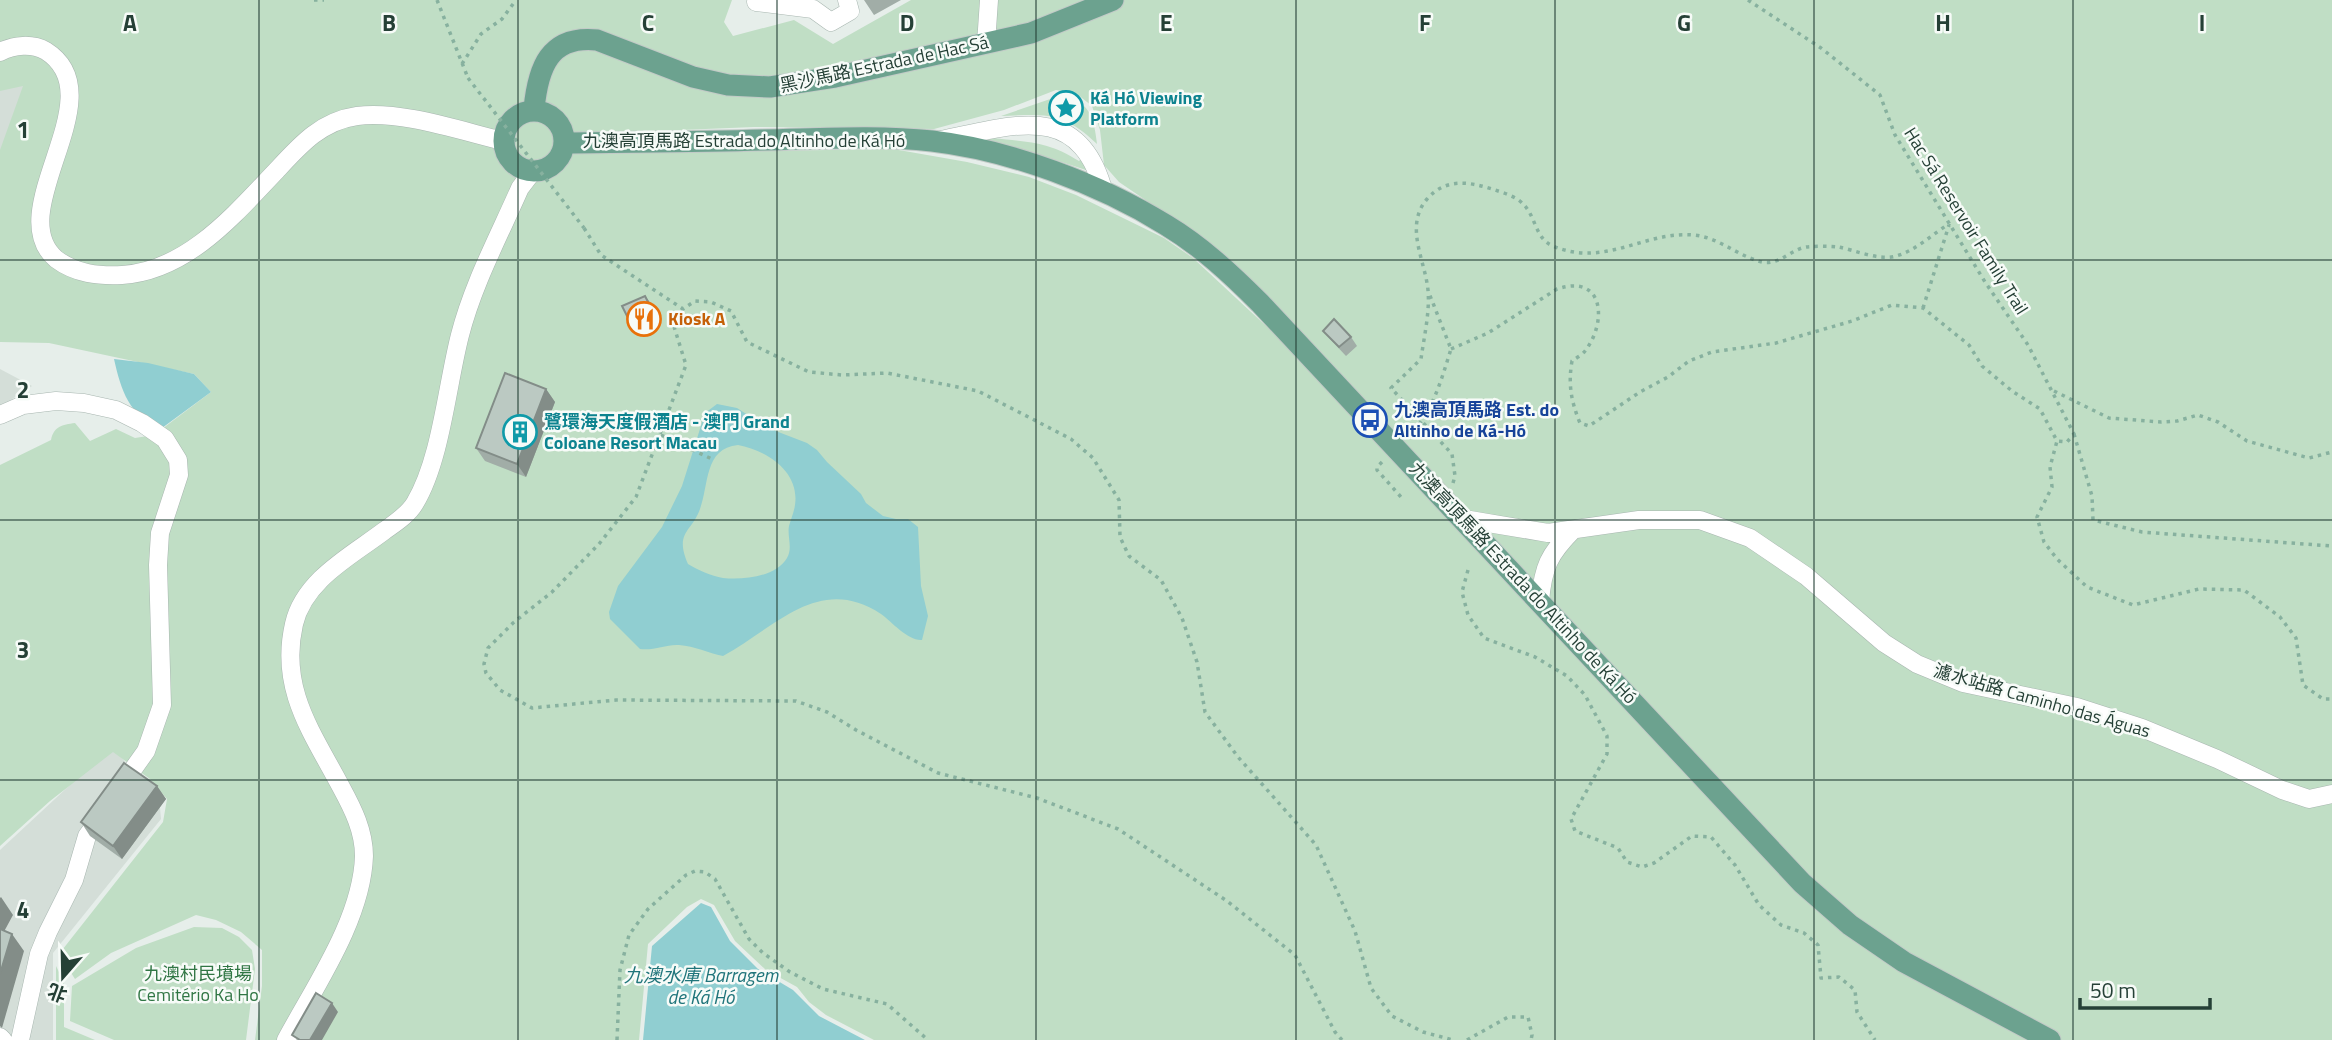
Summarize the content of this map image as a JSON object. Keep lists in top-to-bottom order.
{
  "streets": {
    "main road": ["黑沙馬路 Estrada de Hac Sá", "九澳高頂馬路 Estrada do Altinho de Ká Hó"],
    "street": ["濾水站路 Caminho das Águas"],
    "path": ["Hac Sá Reservoir Family Trail"]
  },
  "crossings": [
    ["黑沙馬路 Estrada de Hac Sá", "九澳高頂馬路 Estrada do Altinho de Ká Hó"],
    ["九澳高頂馬路 Estrada do Altinho de Ká Hó", "濾水站路 Caminho das Águas"]
  ],
  "water": ["九澳水庫 Barragem de Ká Hó"],
  "parks": ["九澳村民墳場 Cemitério Ka Ho"],
  "places": {
    "place": ["Ká Hó Viewing Platform"],
    "restaurant": ["Kiosk A"],
    "bus stop": ["九澳高頂馬路 Est. do Altinho de Ká-Hó"],
    "building": ["鷺環海天度假酒店 - 澳門 Grand Coloane Resort Macau"]
  },
  "scale_bar": "50 m",
  "north": "bottom",
  "grid": {
    "columns": [
      "A",
      "B",
      "C",
      "D",
      "E",
      "F",
      "G",
      "H",
      "I"
    ],
    "rows": [
      "1",
      "2",
      "3",
      "4"
    ]
  }
}
